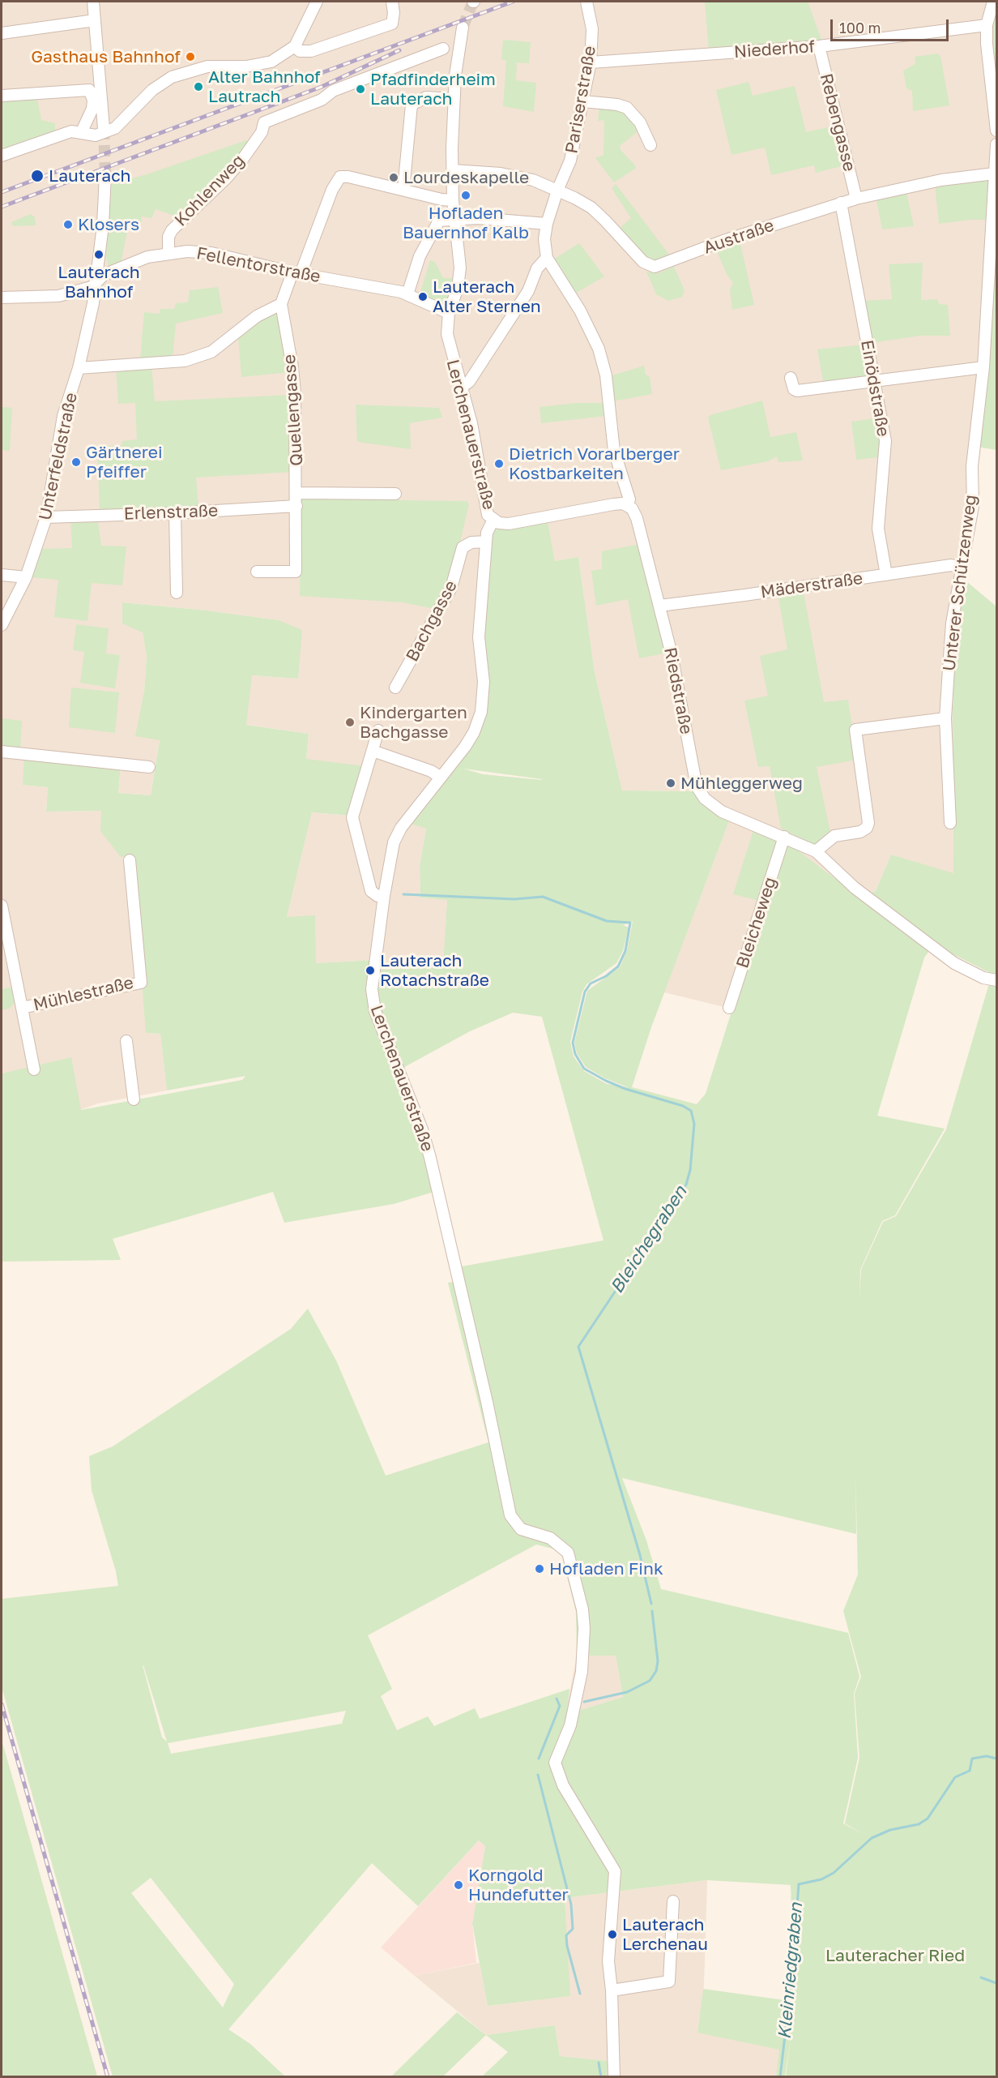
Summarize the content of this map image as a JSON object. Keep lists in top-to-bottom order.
{
  "streets": {
    "street": [
      "Niederhof",
      "Pariserstraße",
      "Rebengasse",
      "Kohlenweg",
      "Austraße",
      "Fellentorstraße",
      "Einödstraße",
      "Quellengasse",
      "Lerchenauerstraße",
      "Unterfeldstraße",
      "Erlenstraße",
      "Unterer Schützenweg",
      "Mäderstraße",
      "Bachgasse",
      "Riedstraße",
      "Bleicheweg",
      "Mühlestraße"
    ]
  },
  "crossings": [
    ["Niederhof", "Pariserstraße"],
    ["Niederhof", "Rebengasse"],
    ["Pariserstraße", "Austraße"],
    ["Pariserstraße", "Riedstraße"],
    ["Rebengasse", "Austraße"],
    ["Kohlenweg", "Fellentorstraße"],
    ["Austraße", "Einödstraße"],
    ["Austraße", "Lerchenauerstraße"],
    ["Fellentorstraße", "Lerchenauerstraße"],
    ["Fellentorstraße", "Unterfeldstraße"],
    ["Einödstraße", "Mäderstraße"],
    ["Quellengasse", "Erlenstraße"],
    ["Lerchenauerstraße", "Bachgasse"],
    ["Unterfeldstraße", "Erlenstraße"],
    ["Unterer Schützenweg", "Mäderstraße"],
    ["Mäderstraße", "Riedstraße"],
    ["Riedstraße", "Bleicheweg"]
  ],
  "water": ["Bleichegraben", "Kleinriedgraben"],
  "parks": ["Lauteracher Ried"],
  "places": [
    "Gasthaus Bahnhof",
    "Alter Bahnhof Lautrach",
    "Pfadfinderheim Lauterach",
    "Lauterach",
    "Lourdeskapelle",
    "Hofladen Bauernhof Kalb",
    "Klosers",
    "Lauterach Bahnhof",
    "Lauterach Alter Sternen",
    "Gärtnerei Pfeiffer",
    "Dietrich Vorarlberger Kostbarkeiten",
    "Kindergarten Bachgasse",
    "Mühleggerweg",
    "Lauterach Rotachstraße",
    "Hofladen Fink",
    "Korngold Hundefutter",
    "Lauterach Lerchenau"
  ],
  "scale_bar": "100 m"
}
